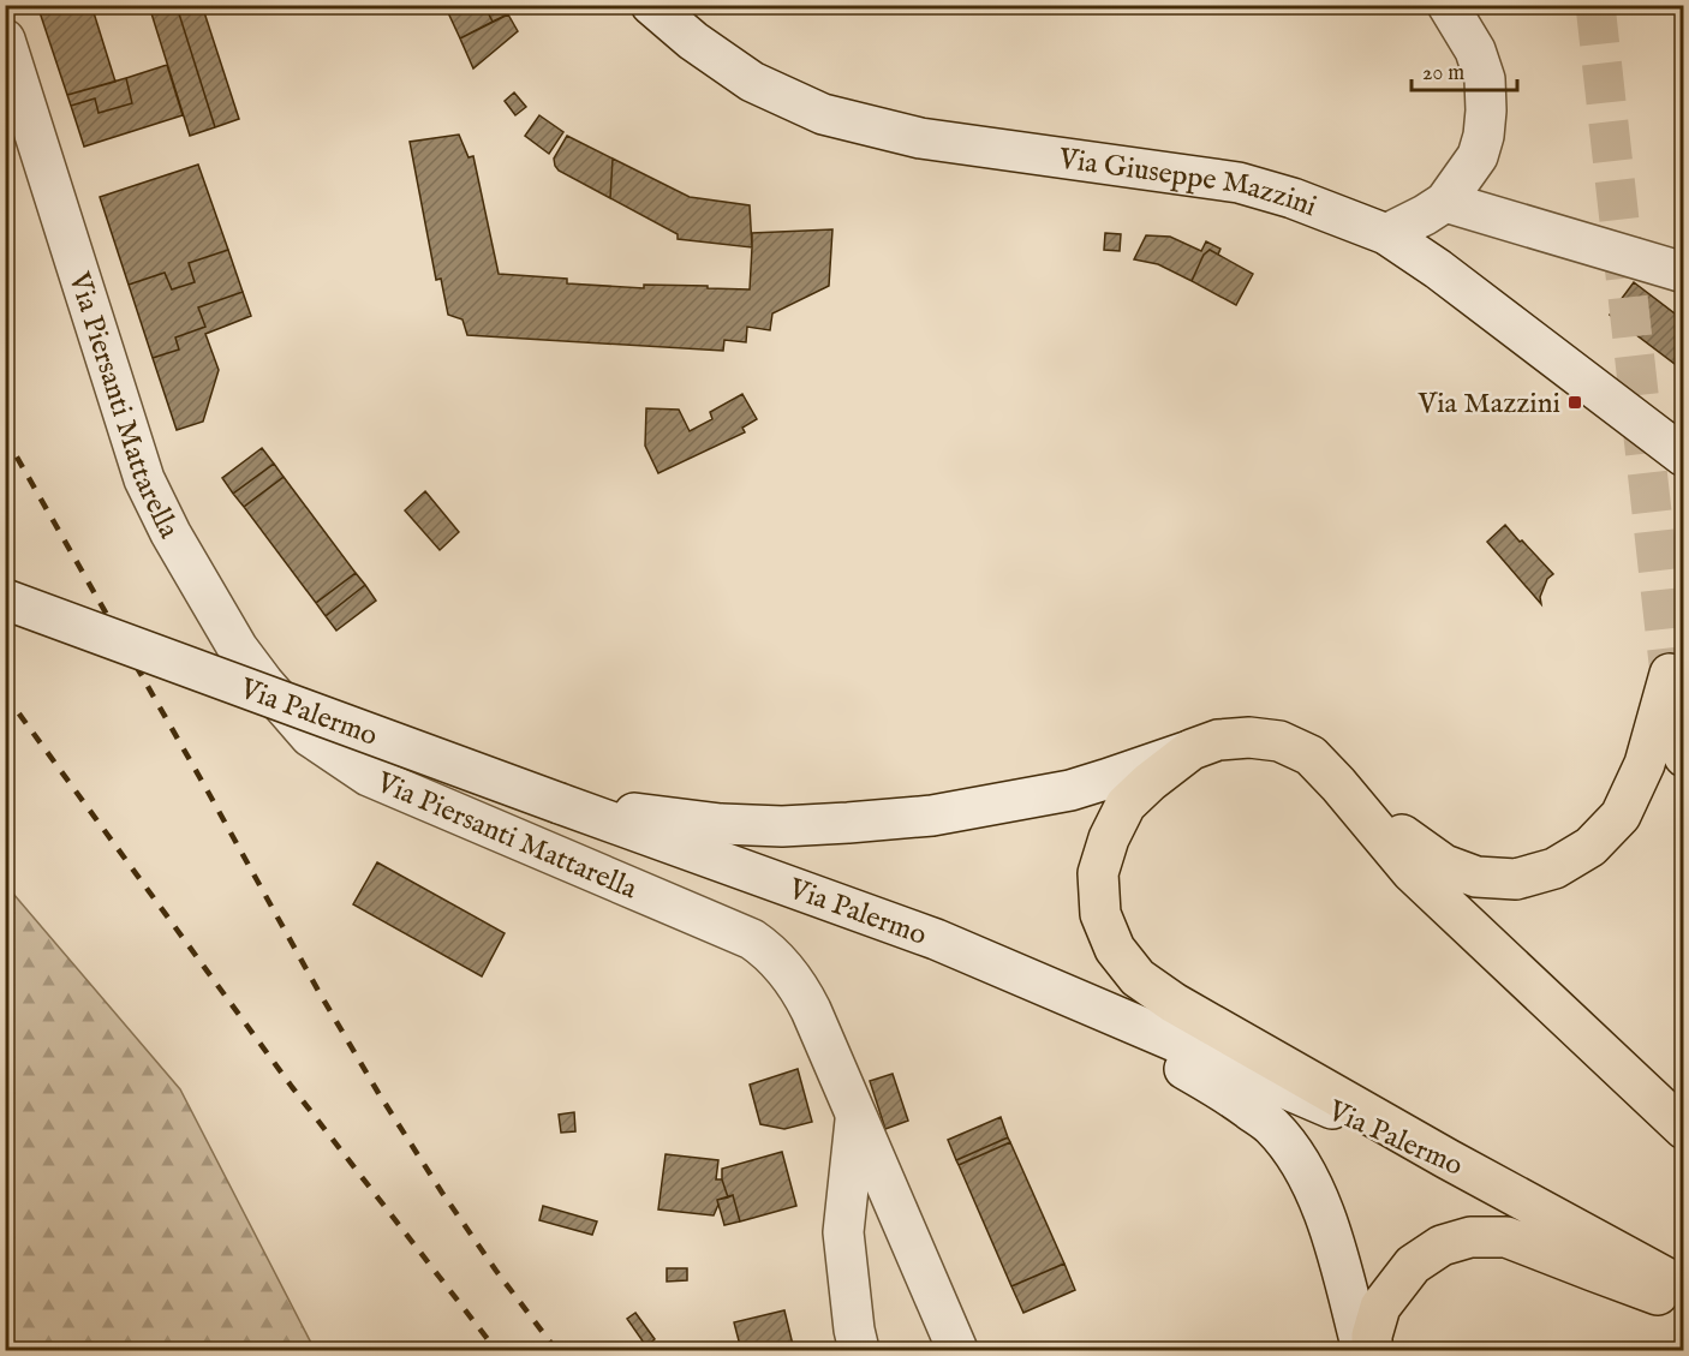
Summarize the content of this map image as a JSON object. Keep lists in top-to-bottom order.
{
  "streets": {
    "main road": ["Via Palermo"],
    "street": ["Via Giuseppe Mazzini", "Via Piersanti Mattarella"]
  },
  "places": {
    "transit": ["Via Mazzini"]
  },
  "scale_bar": "20 m"
}
